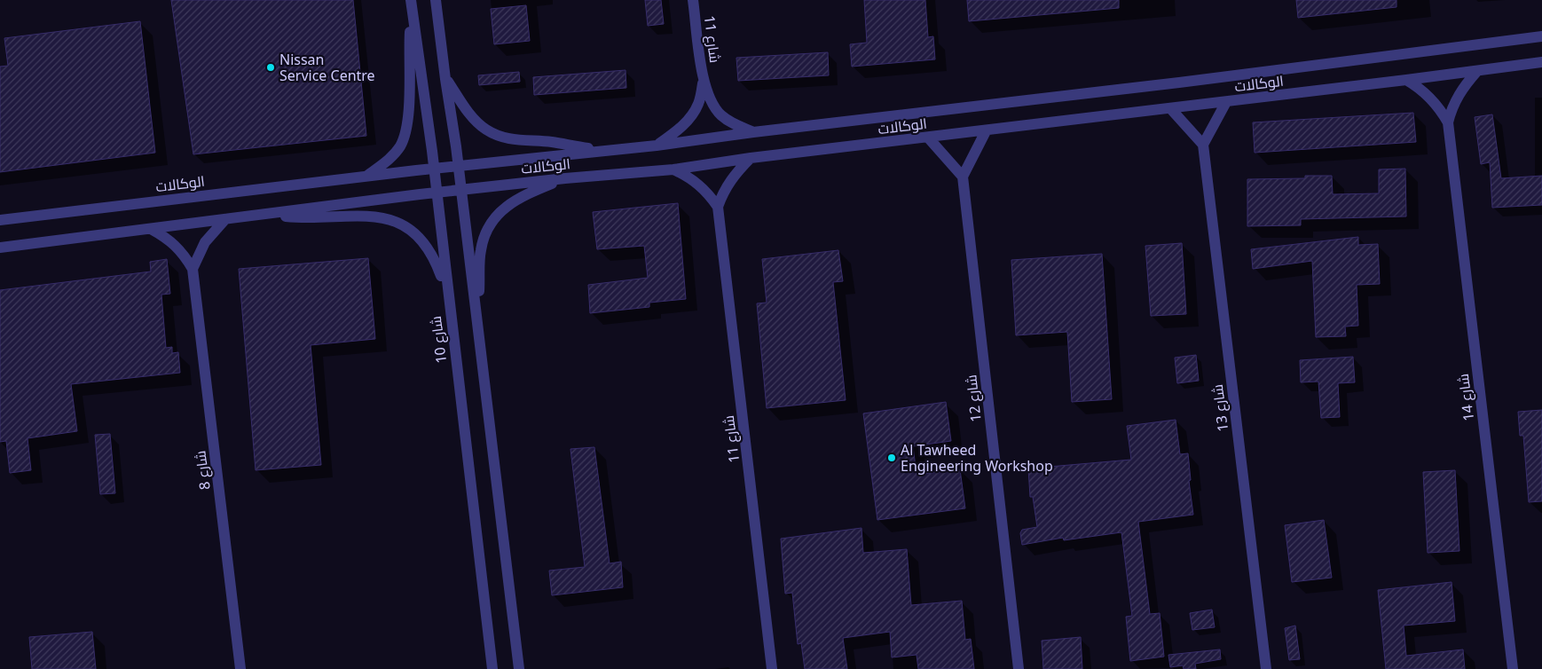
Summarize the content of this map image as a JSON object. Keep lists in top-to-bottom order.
{
  "streets": {
    "street": [
      "شارع 11",
      "الوكالات",
      "شارع 10",
      "شارع 14",
      "شارع 12",
      "شارع 13",
      "شارع 8"
    ]
  },
  "crossings": [
    ["شارع 11", "الوكالات"],
    ["الوكالات", "شارع 10"],
    ["الوكالات", "شارع 14"],
    ["الوكالات", "شارع 8"]
  ],
  "places": ["Nissan Service Centre", "Al Tawheed Engineering Workshop"]
}
